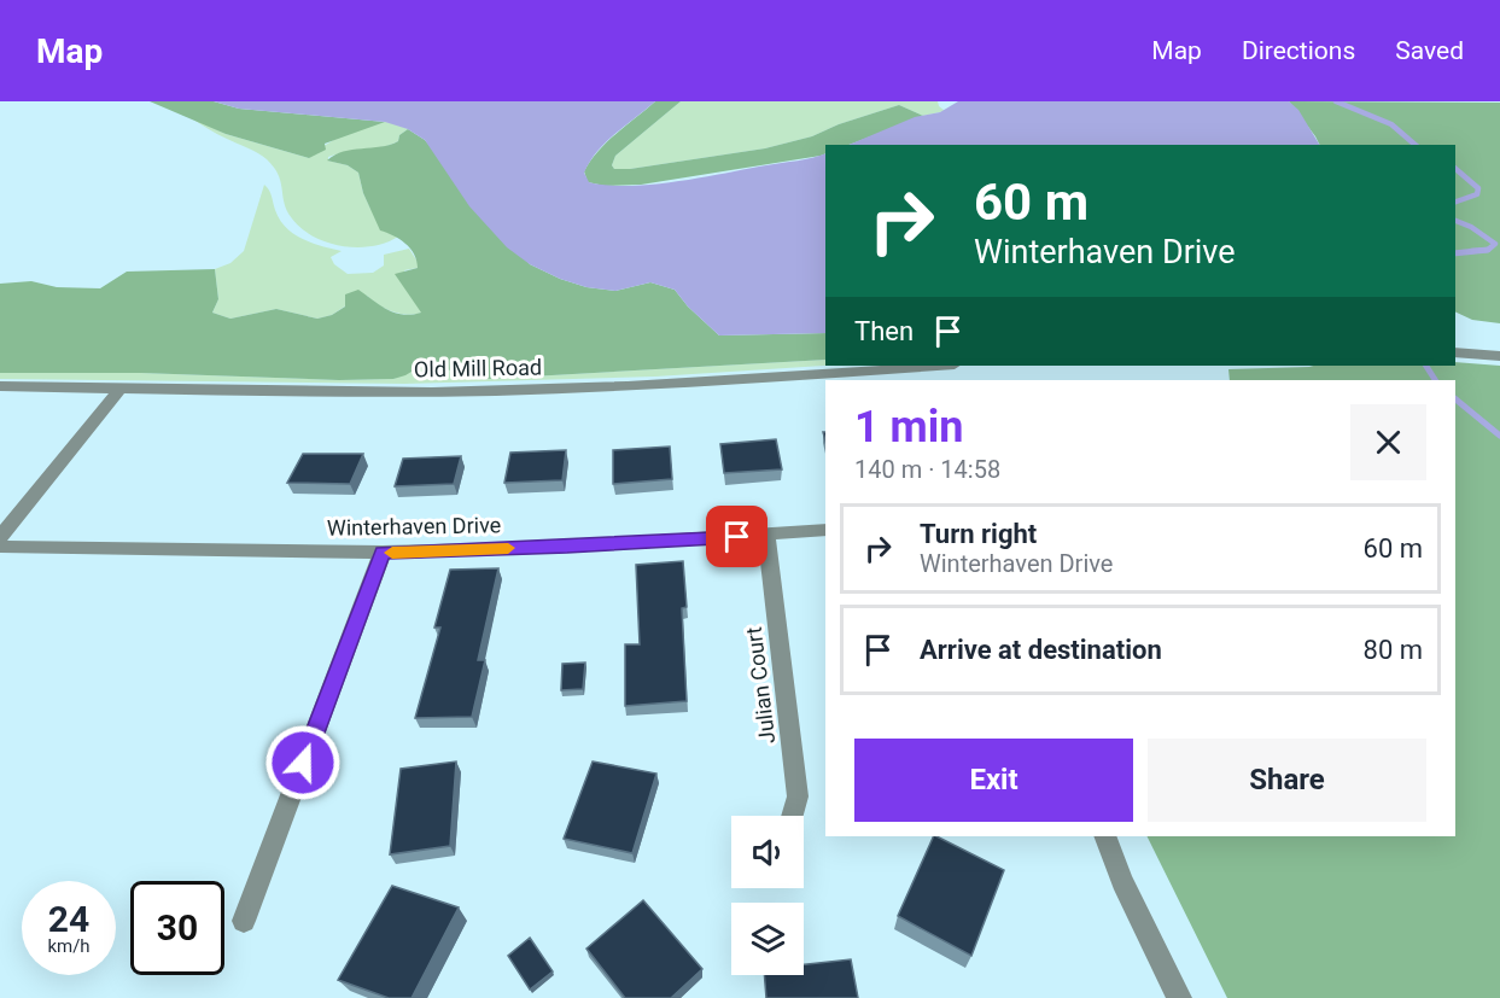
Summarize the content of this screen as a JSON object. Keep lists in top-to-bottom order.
{
  "streets": {
    "street": ["Old Mill Road", "Winterhaven Drive", "Julian Court"]
  },
  "crossings": [
    ["Winterhaven Drive", "Julian Court"]
  ],
  "page": {
    "header": "Map",
    "nav": ["Map", "Directions", "Saved"],
    "turn": ["60 m", "Winterhaven Drive"],
    "then": "Then",
    "heading": ["1 min", "140 m · 14:58"],
    "list": [
      {
        "name": "Turn right",
        "note": "Winterhaven Drive",
        "value": "60 m"
      },
      {
        "name": "Arrive at destination",
        "value": "80 m"
      }
    ],
    "buttons": ["Exit", "Share"],
    "speed": "24 km/h",
    "limit": "30"
  }
}
